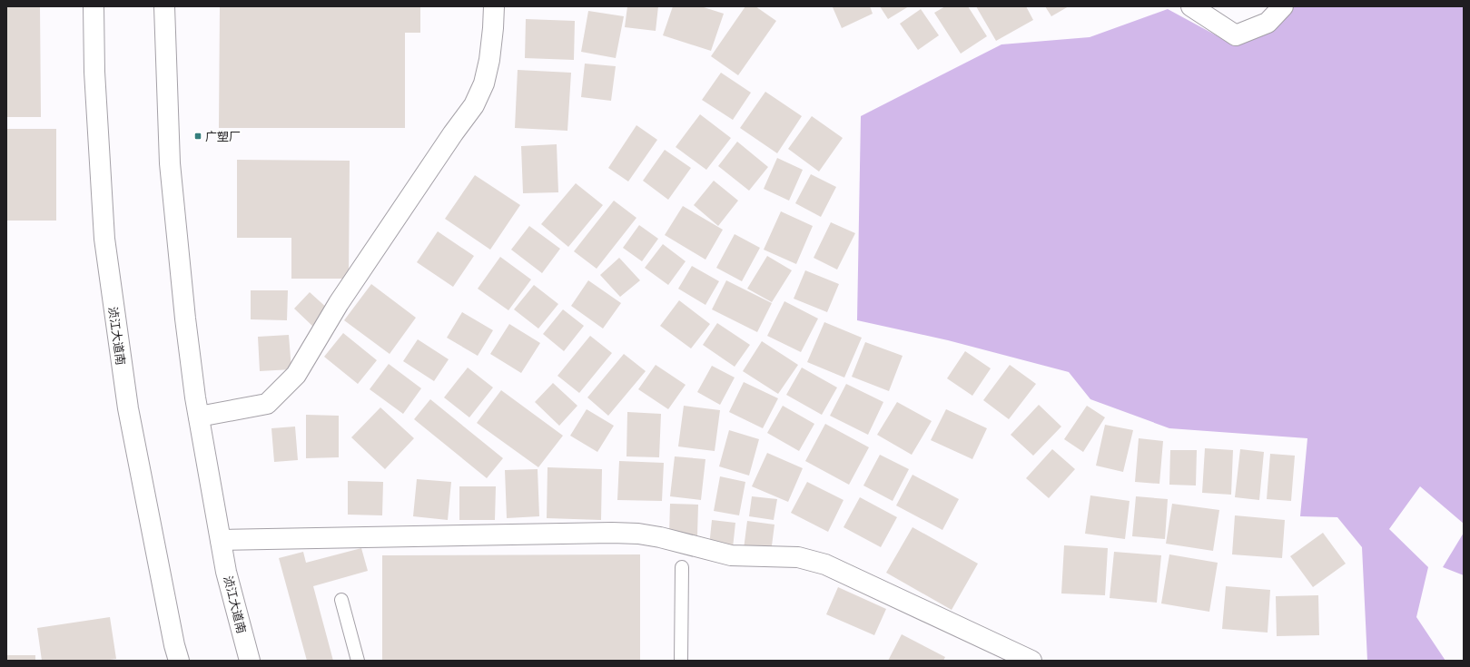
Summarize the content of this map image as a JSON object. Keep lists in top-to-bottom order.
{
  "streets": {
    "street": ["浈江大道南"]
  },
  "places": {
    "transit": ["广塑厂"]
  }
}
